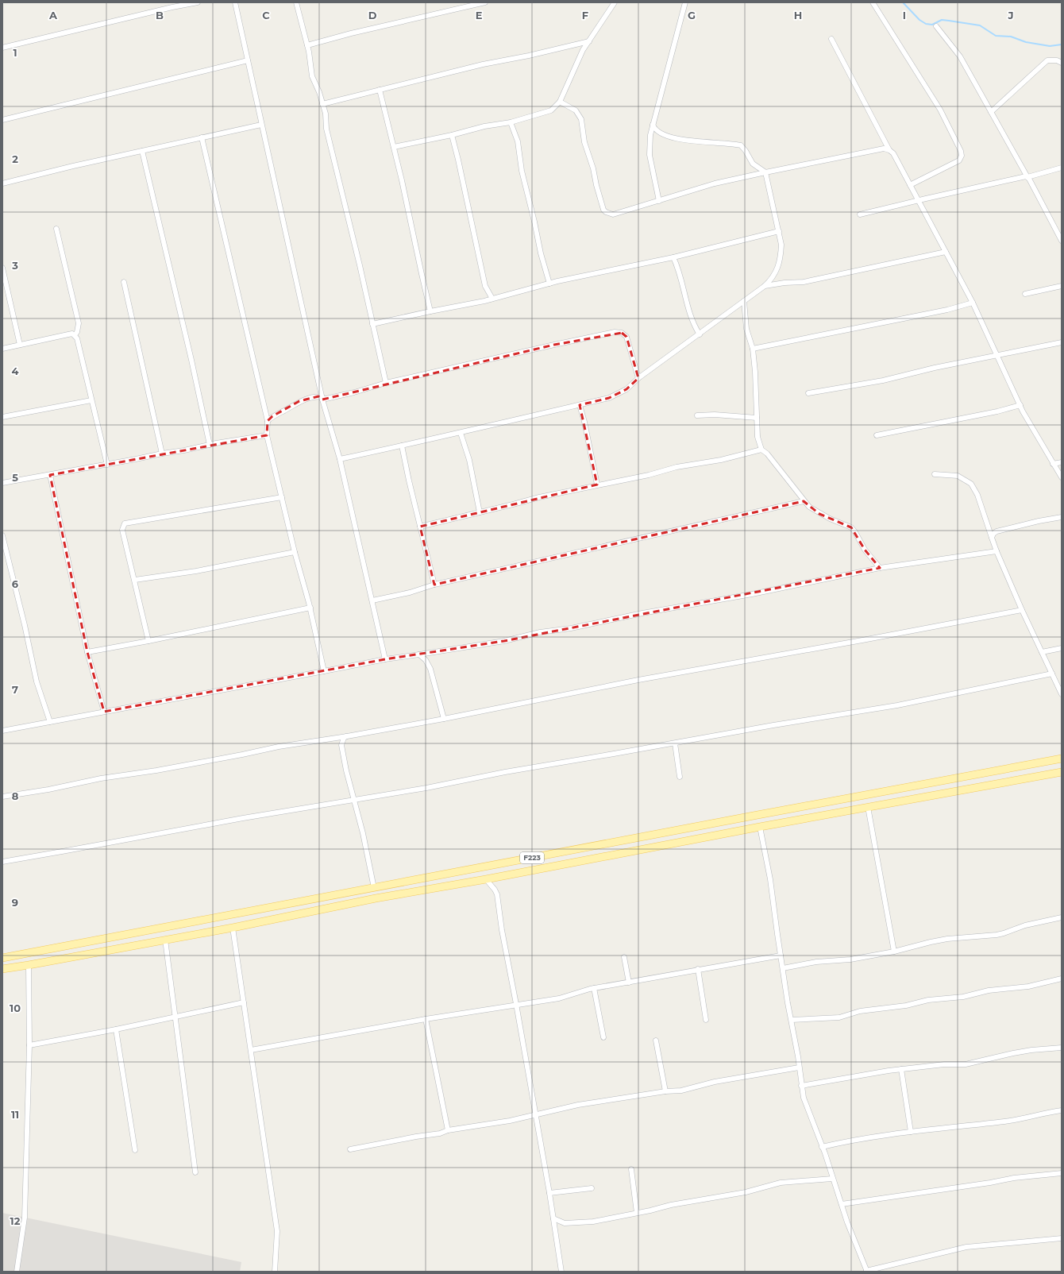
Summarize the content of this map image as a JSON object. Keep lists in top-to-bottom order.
{
  "streets": {
    "main road": ["F223"]
  },
  "grid": {
    "columns": [
      "A",
      "B",
      "C",
      "D",
      "E",
      "F",
      "G",
      "H",
      "I",
      "J"
    ],
    "rows": [
      "1",
      "2",
      "3",
      "4",
      "5",
      "6",
      "7",
      "8",
      "9",
      "10",
      "11",
      "12"
    ]
  }
}
